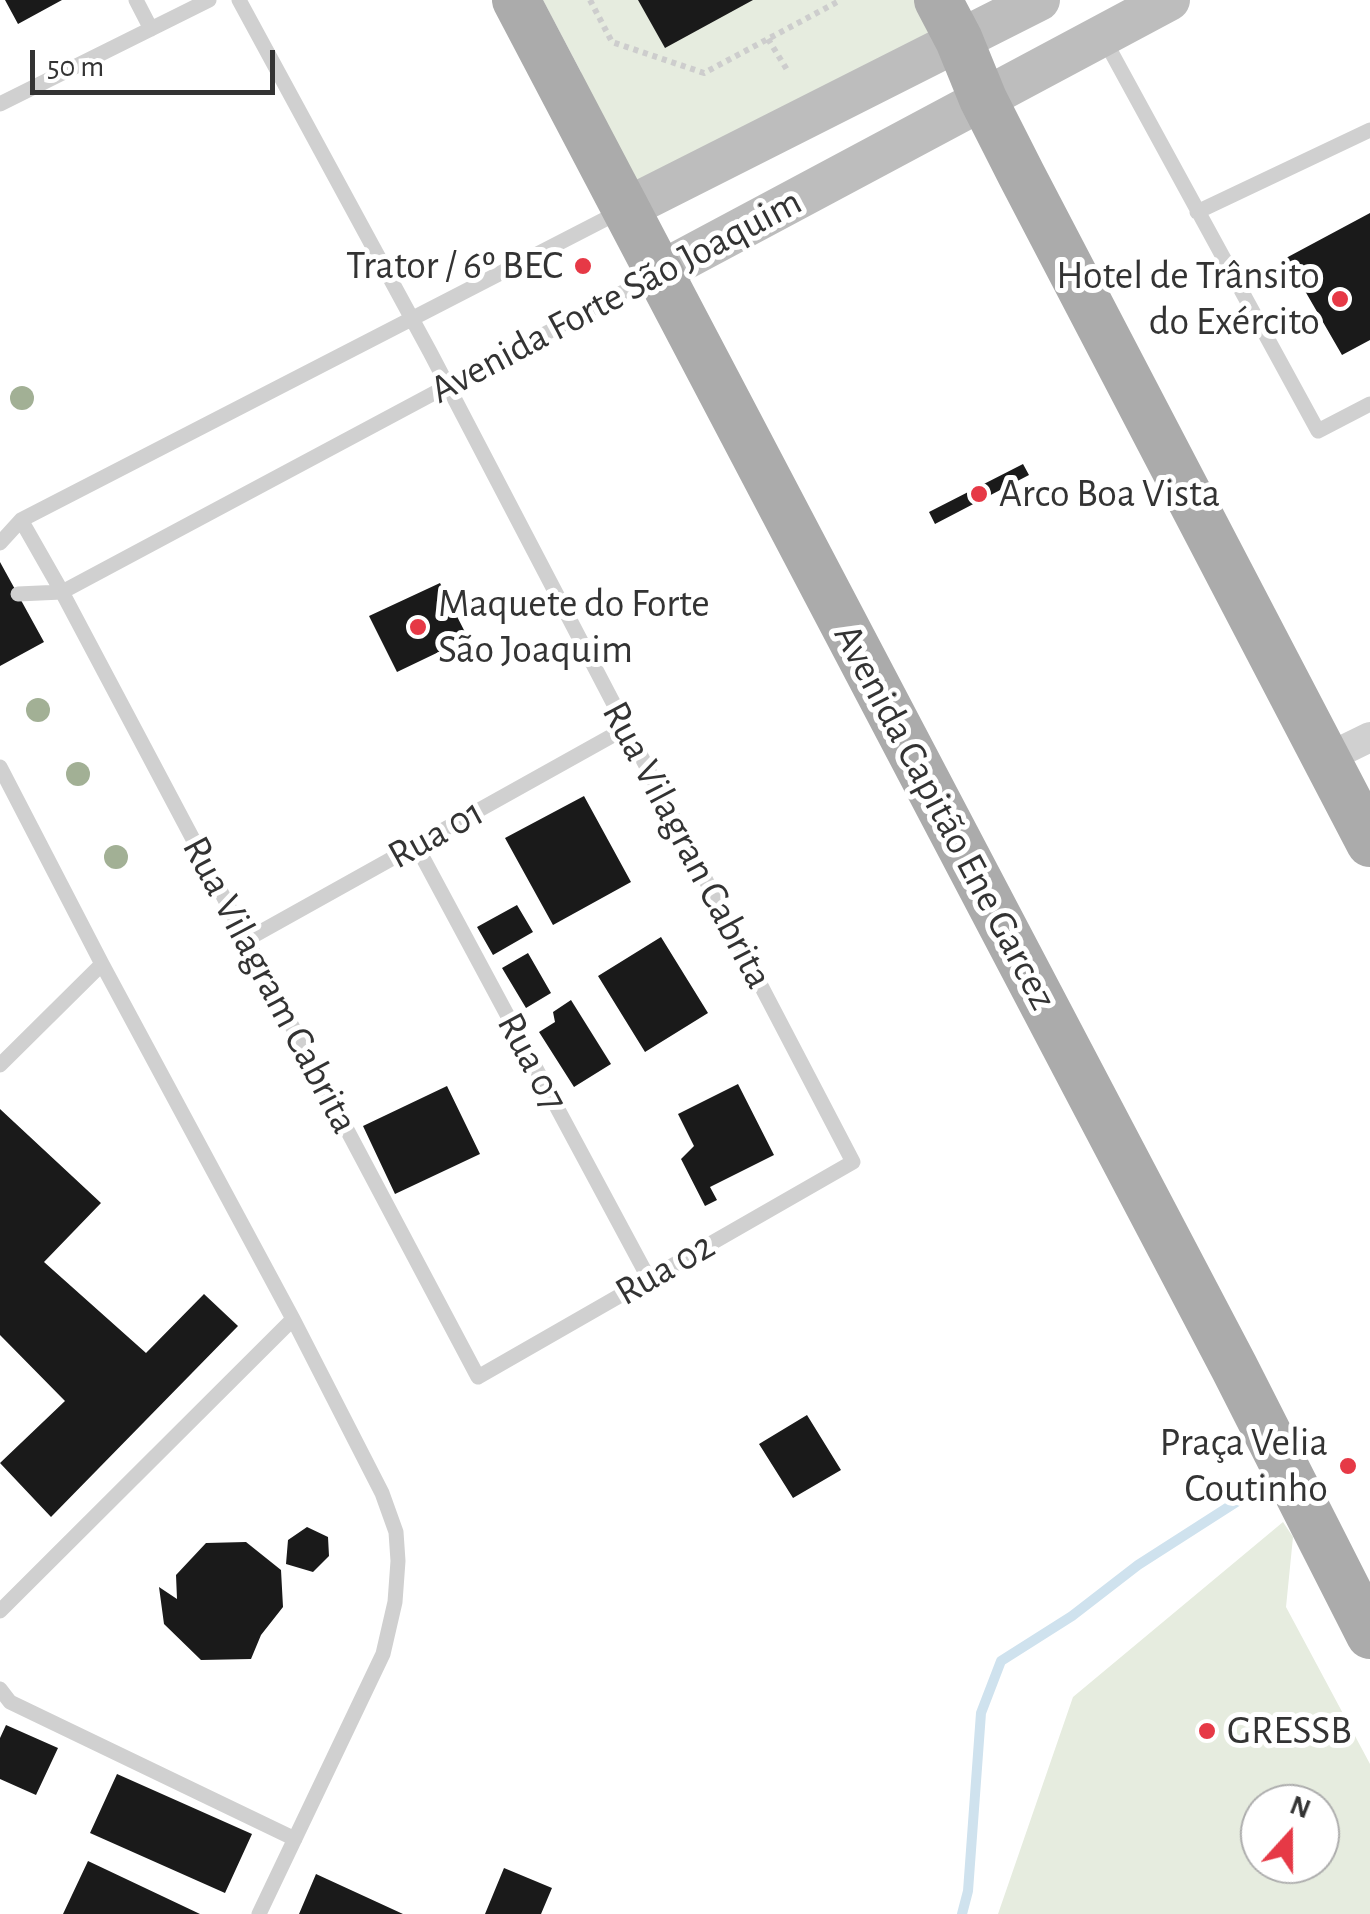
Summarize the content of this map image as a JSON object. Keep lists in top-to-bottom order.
{
  "streets": {
    "main road": ["Avenida Capitão Ene Garcez"],
    "street": ["Avenida Forte São Joaquim"],
    "lane": [
      "Rua 01",
      "Rua Vilagran Cabrita",
      "Rua Vilagram Cabrita",
      "Rua 07",
      "Rua 02"
    ]
  },
  "crossings": [
    ["Avenida Forte São Joaquim", "Avenida Capitão Ene Garcez"],
    ["Avenida Forte São Joaquim", "Rua Vilagran Cabrita"],
    ["Avenida Forte São Joaquim", "Rua Vilagram Cabrita"],
    ["Rua 01", "Rua Vilagran Cabrita"],
    ["Rua 01", "Rua Vilagram Cabrita"],
    ["Rua 01", "Rua 07"],
    ["Rua Vilagran Cabrita", "Rua 02"],
    ["Rua Vilagram Cabrita", "Rua 02"],
    ["Rua 07", "Rua 02"]
  ],
  "places": [
    "Trator / 6º BEC",
    "Hotel de Trânsito do Exército",
    "Arco Boa Vista",
    "Maquete do Forte São Joaquim",
    "Praça Velia Coutinho",
    "GRESSB"
  ],
  "scale_bar": "50 m",
  "north": "top"
}
